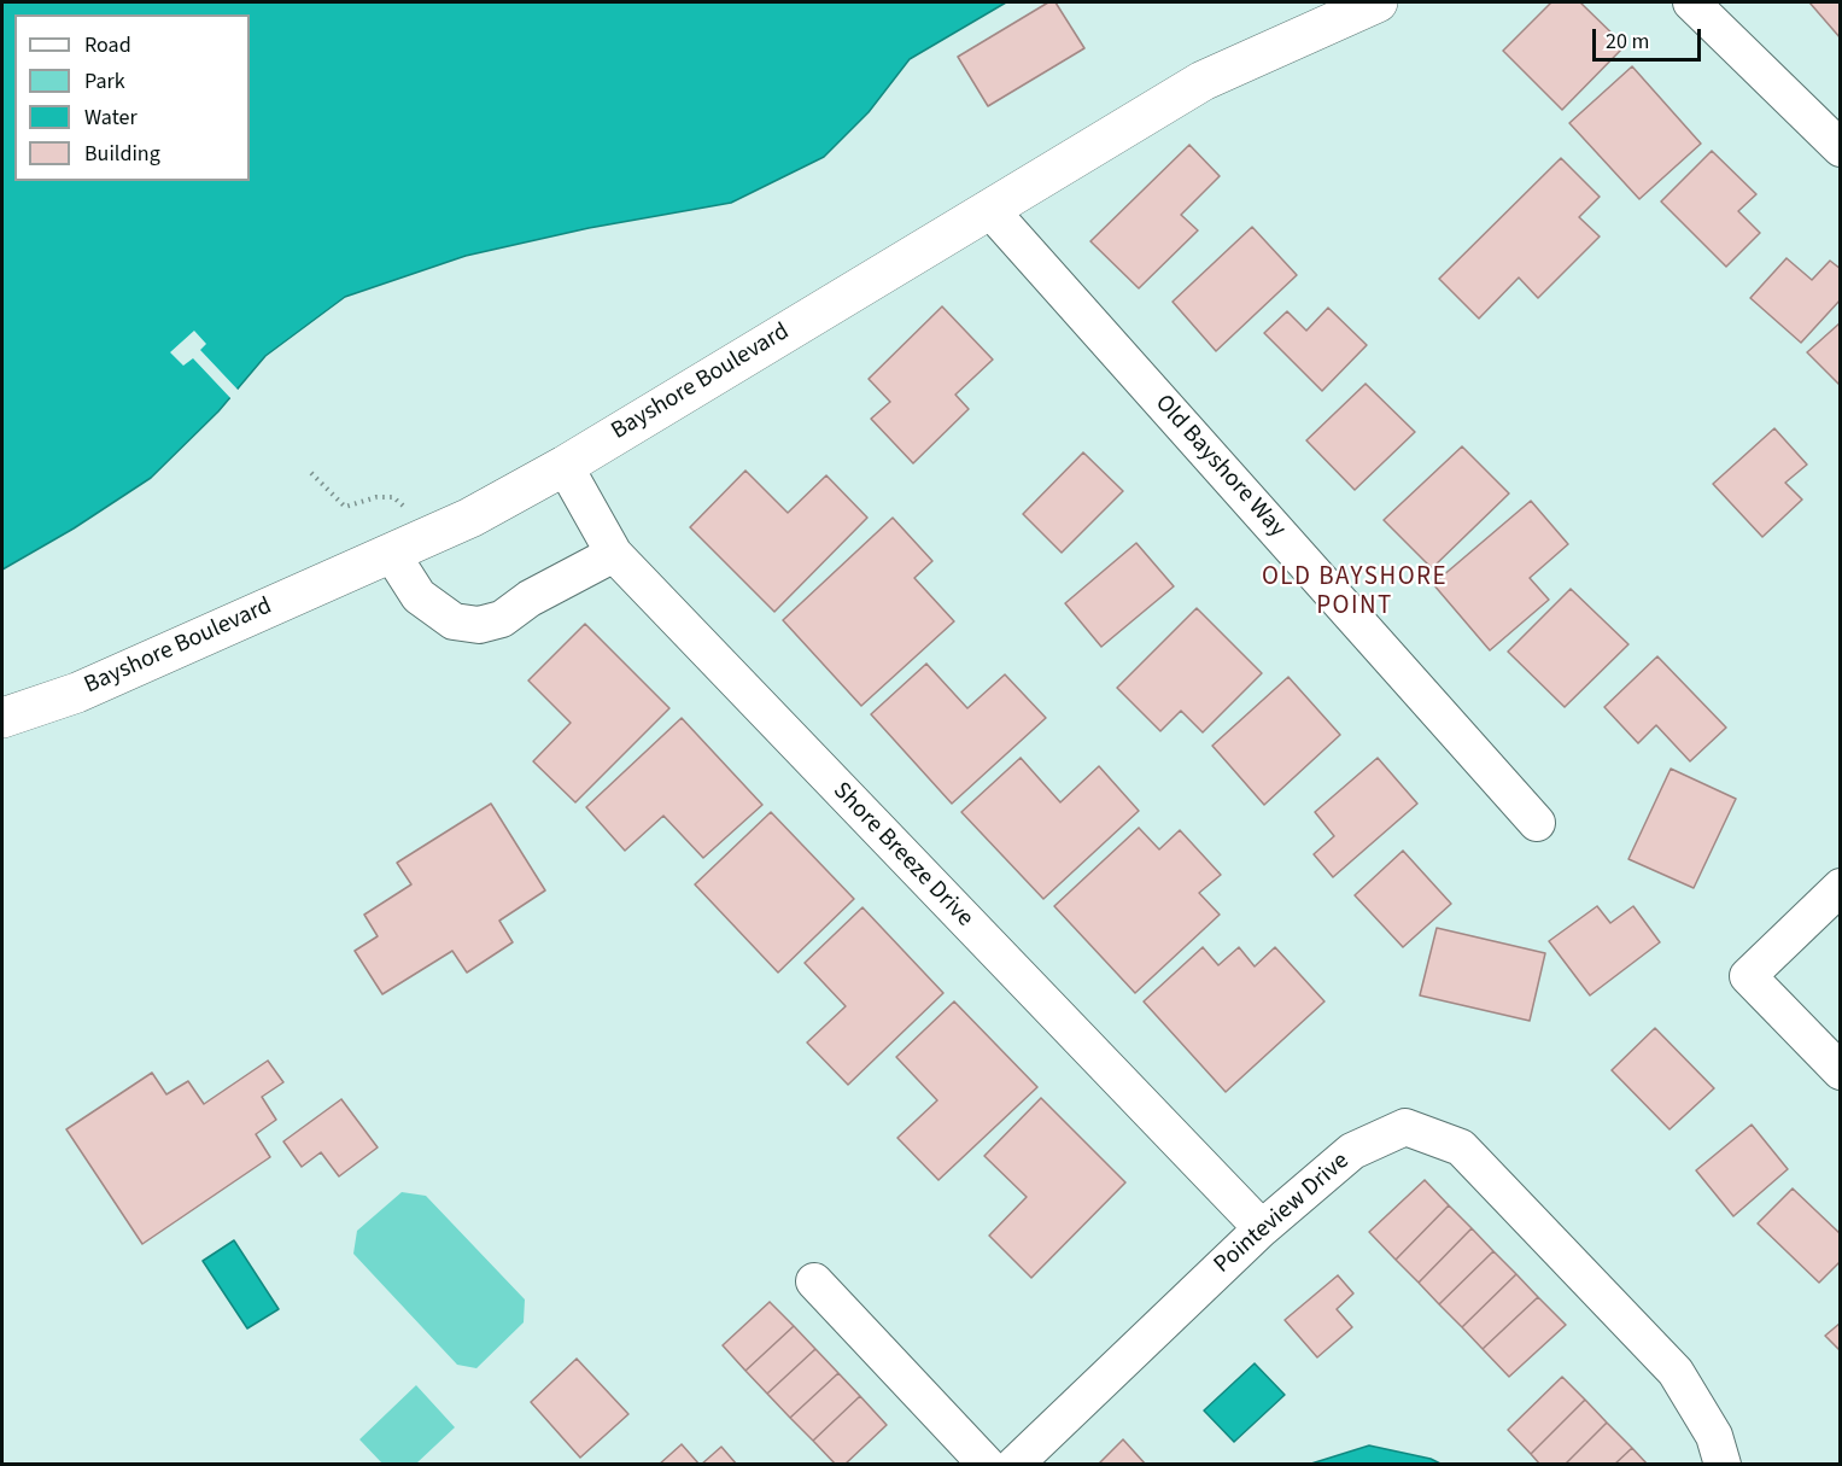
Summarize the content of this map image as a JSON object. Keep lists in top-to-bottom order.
{
  "streets": {
    "street": [
      "Bayshore Boulevard",
      "Old Bayshore Way",
      "Shore Breeze Drive",
      "Pointeview Drive"
    ]
  },
  "crossings": [
    ["Bayshore Boulevard", "Old Bayshore Way"],
    ["Bayshore Boulevard", "Shore Breeze Drive"],
    ["Shore Breeze Drive", "Pointeview Drive"]
  ],
  "districts": ["OLD BAYSHORE POINT"],
  "legend": [
    "Road",
    "Park",
    "Water",
    "Building"
  ],
  "scale_bar": "20 m"
}
